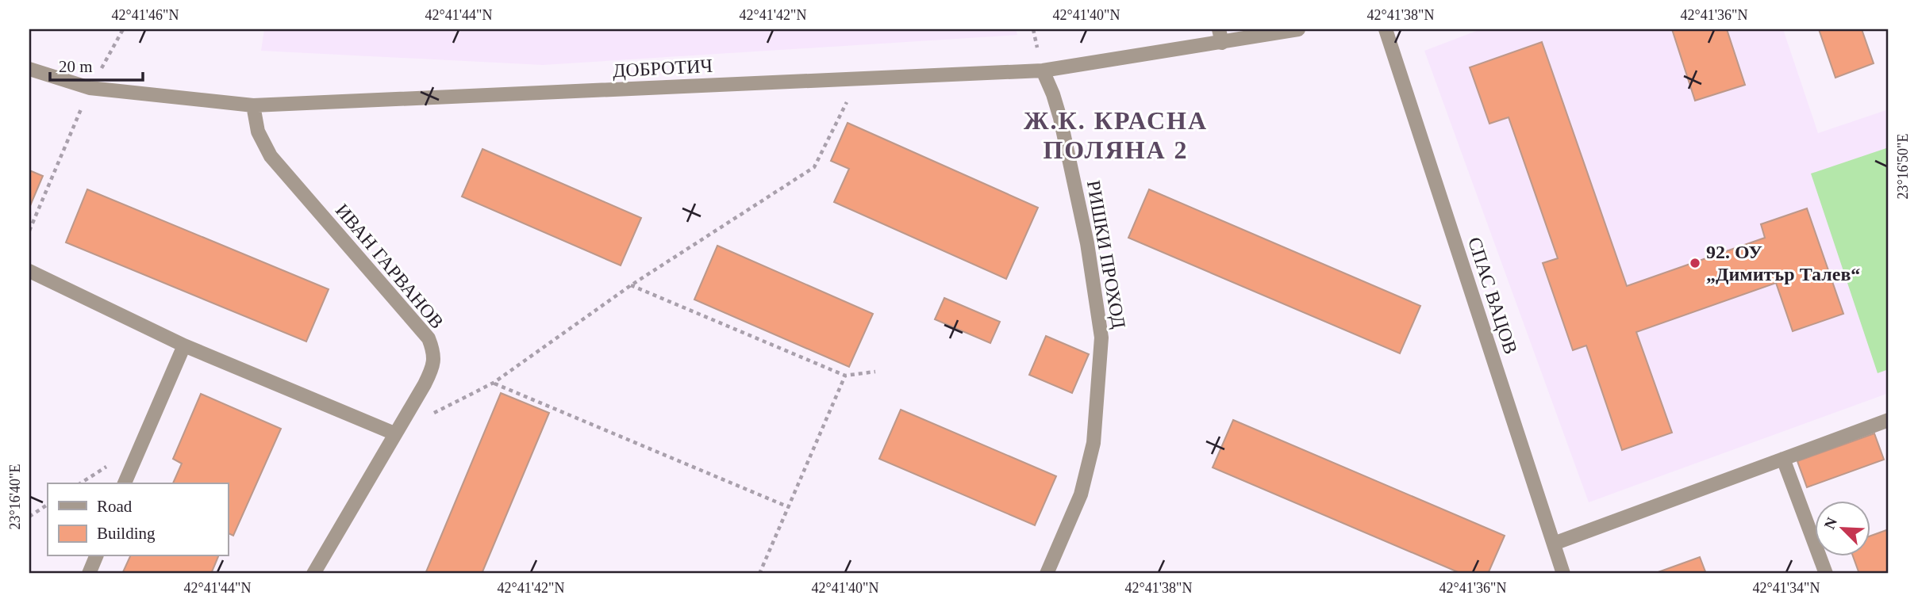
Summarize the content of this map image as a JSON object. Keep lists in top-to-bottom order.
{
  "streets": {
    "street": [
      "ДОБРОТИЧ",
      "РИШКИ ПРОХОД",
      "ИВАН ГАРВАНОВ",
      "СПАС ВАЦОВ"
    ]
  },
  "crossings": [
    ["ДОБРОТИЧ", "РИШКИ ПРОХОД"],
    ["ДОБРОТИЧ", "ИВАН ГАРВАНОВ"]
  ],
  "districts": ["Ж.К. КРАСНА ПОЛЯНА 2"],
  "places": ["92. ОУ „Димитър Талев“"],
  "legend": ["Road", "Building"],
  "scale_bar": "20 m",
  "north": "top left",
  "coordinates": [
    "42°41'46\"N",
    "42°41'44\"N",
    "42°41'42\"N",
    "42°41'40\"N",
    "42°41'38\"N",
    "42°41'36\"N",
    "23°16'50\"E",
    "23°16'40\"E",
    "42°41'34\"N"
  ]
}
